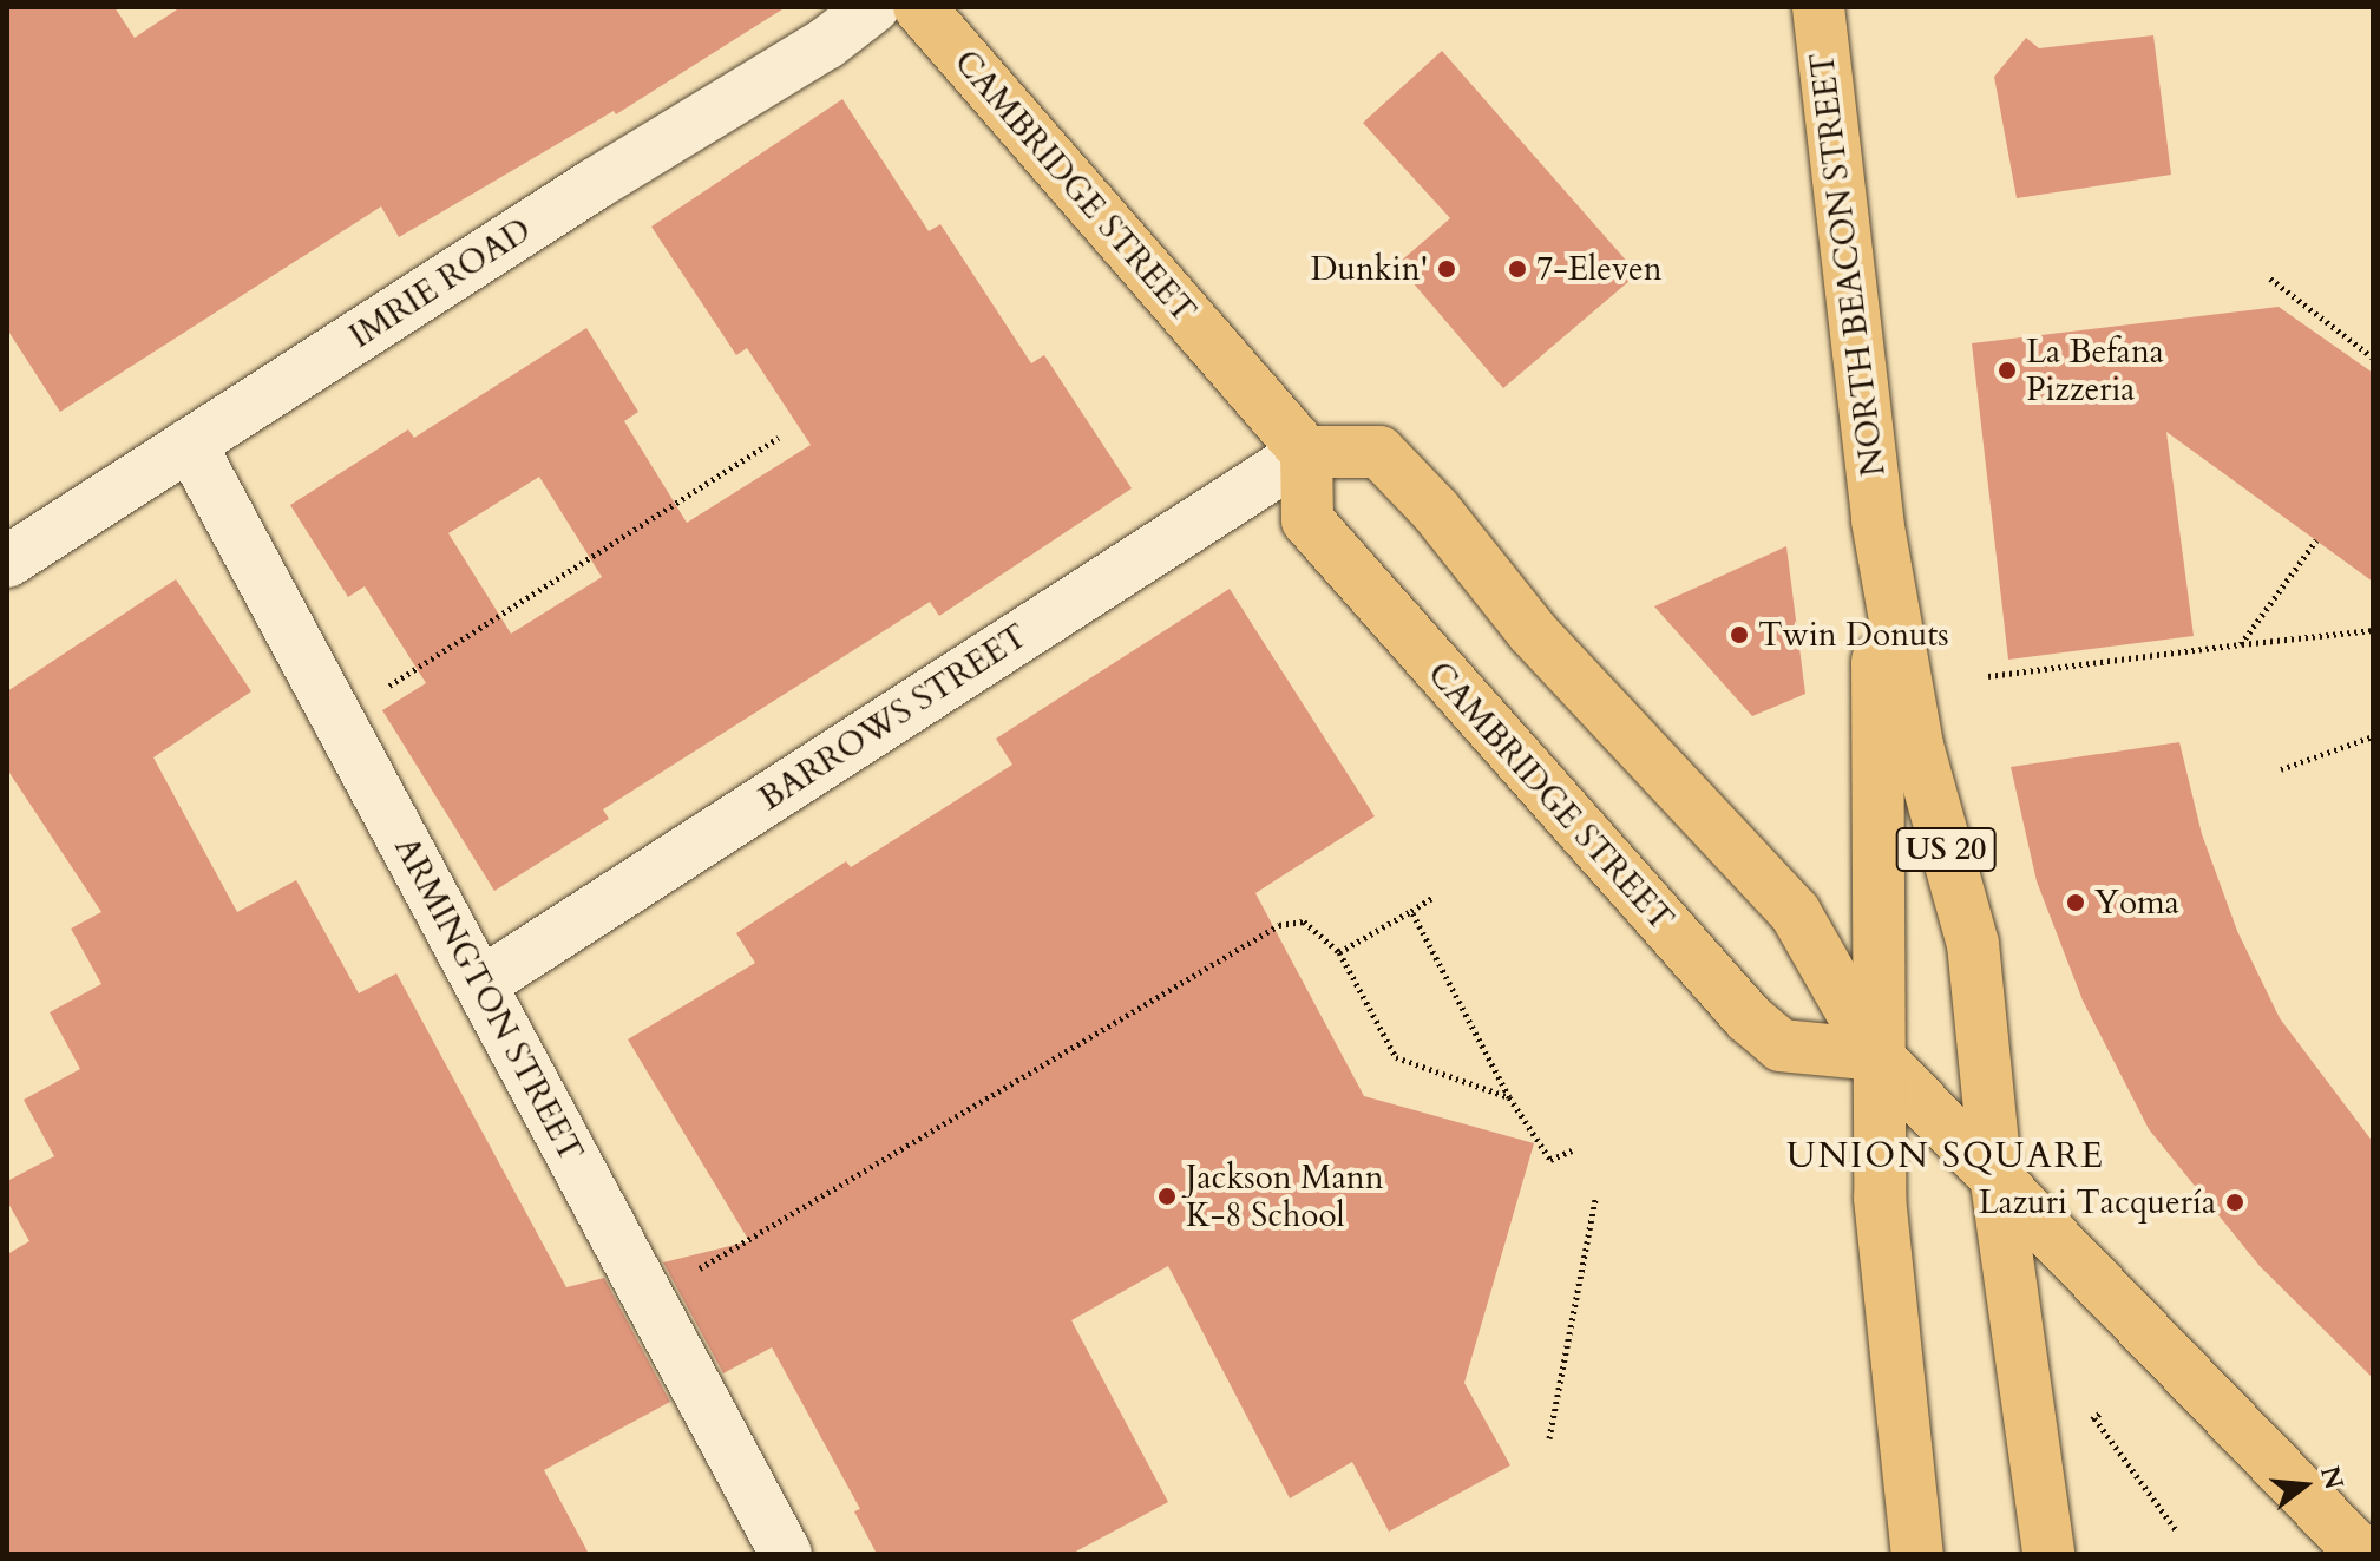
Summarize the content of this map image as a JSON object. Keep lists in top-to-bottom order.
{
  "streets": {
    "main road": ["CAMBRIDGE STREET", "NORTH BEACON STREET", "US 20"],
    "street": ["IMRIE ROAD", "BARROWS STREET", "ARMINGTON STREET"]
  },
  "crossings": [
    ["CAMBRIDGE STREET", "NORTH BEACON STREET"],
    ["CAMBRIDGE STREET", "BARROWS STREET"],
    ["CAMBRIDGE STREET", "US 20"],
    ["NORTH BEACON STREET", "US 20"],
    ["IMRIE ROAD", "ARMINGTON STREET"],
    ["BARROWS STREET", "ARMINGTON STREET"]
  ],
  "districts": ["UNION SQUARE"],
  "places": [
    "Dunkin'",
    "7-Eleven",
    "La Befana Pizzeria",
    "Twin Donuts",
    "Yoma",
    "Jackson Mann K-8 School",
    "Lazuri Tacquería"
  ],
  "north": "right"
}
